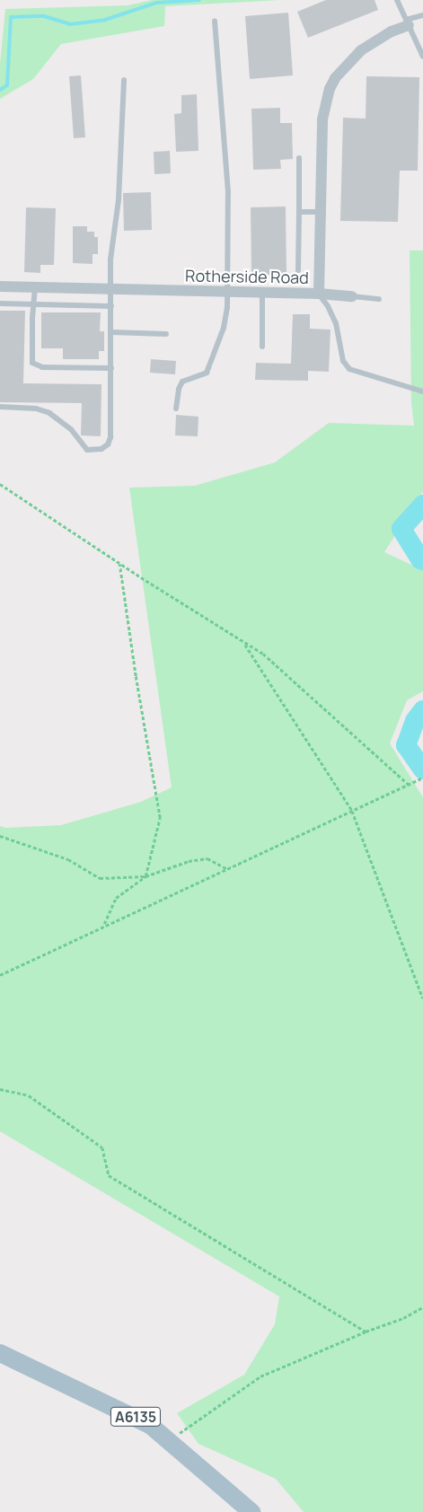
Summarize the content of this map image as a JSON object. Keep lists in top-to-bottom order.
{
  "streets": {
    "main road": ["A6135"],
    "street": ["Rotherside Road"]
  }
}
